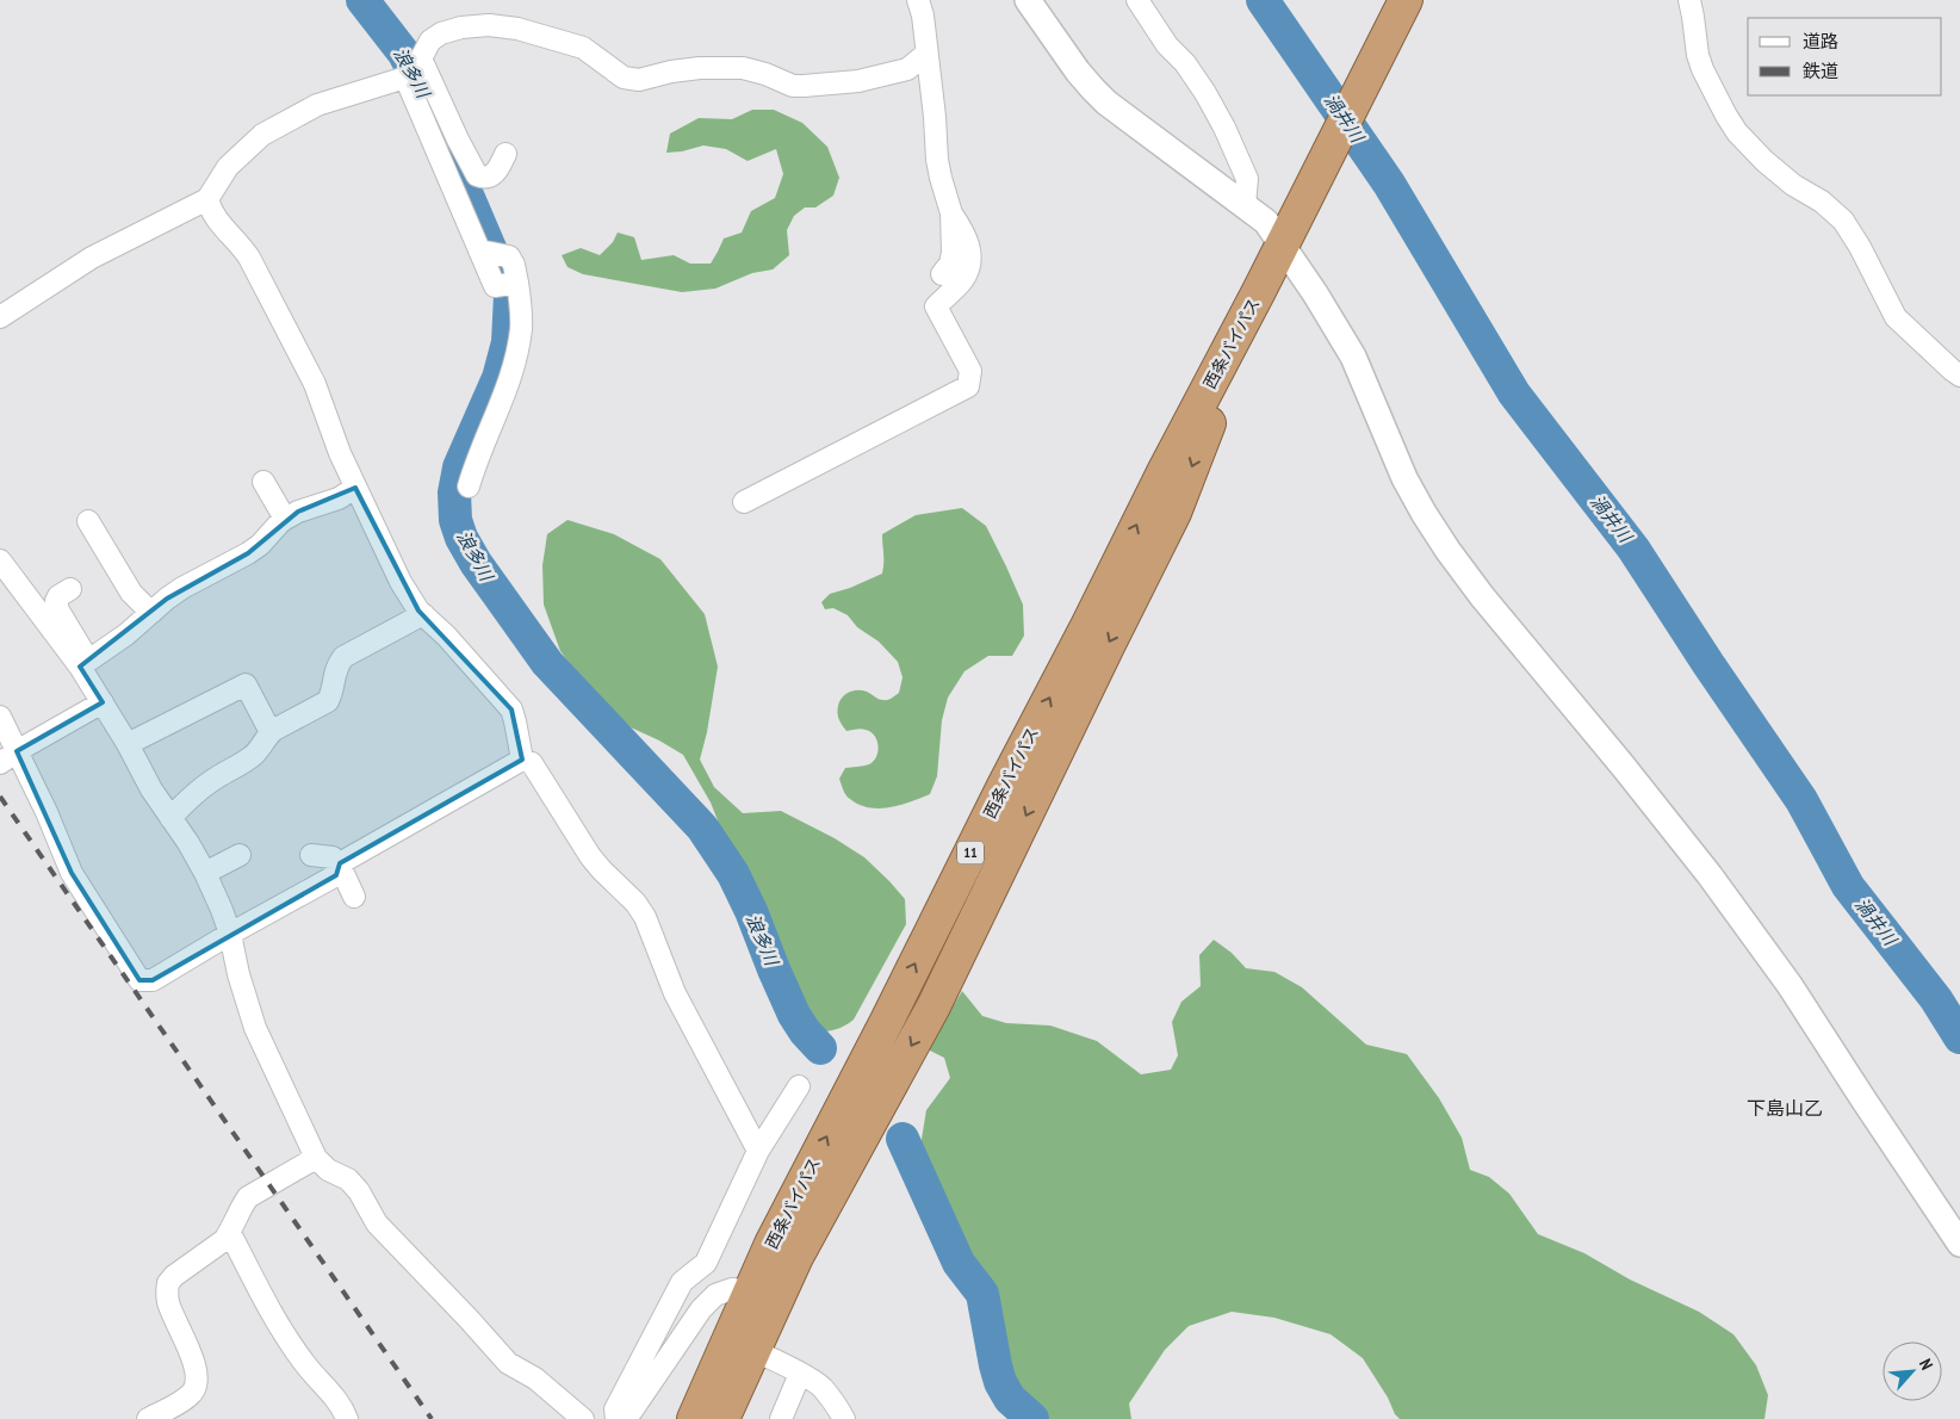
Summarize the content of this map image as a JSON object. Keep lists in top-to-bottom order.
{
  "streets": {
    "highway": ["西条バイパス", "11"]
  },
  "districts": ["下島山乙"],
  "water": ["浪多川", "渦井川"],
  "legend": ["道路", "鉄道"],
  "north": "top right"
}
